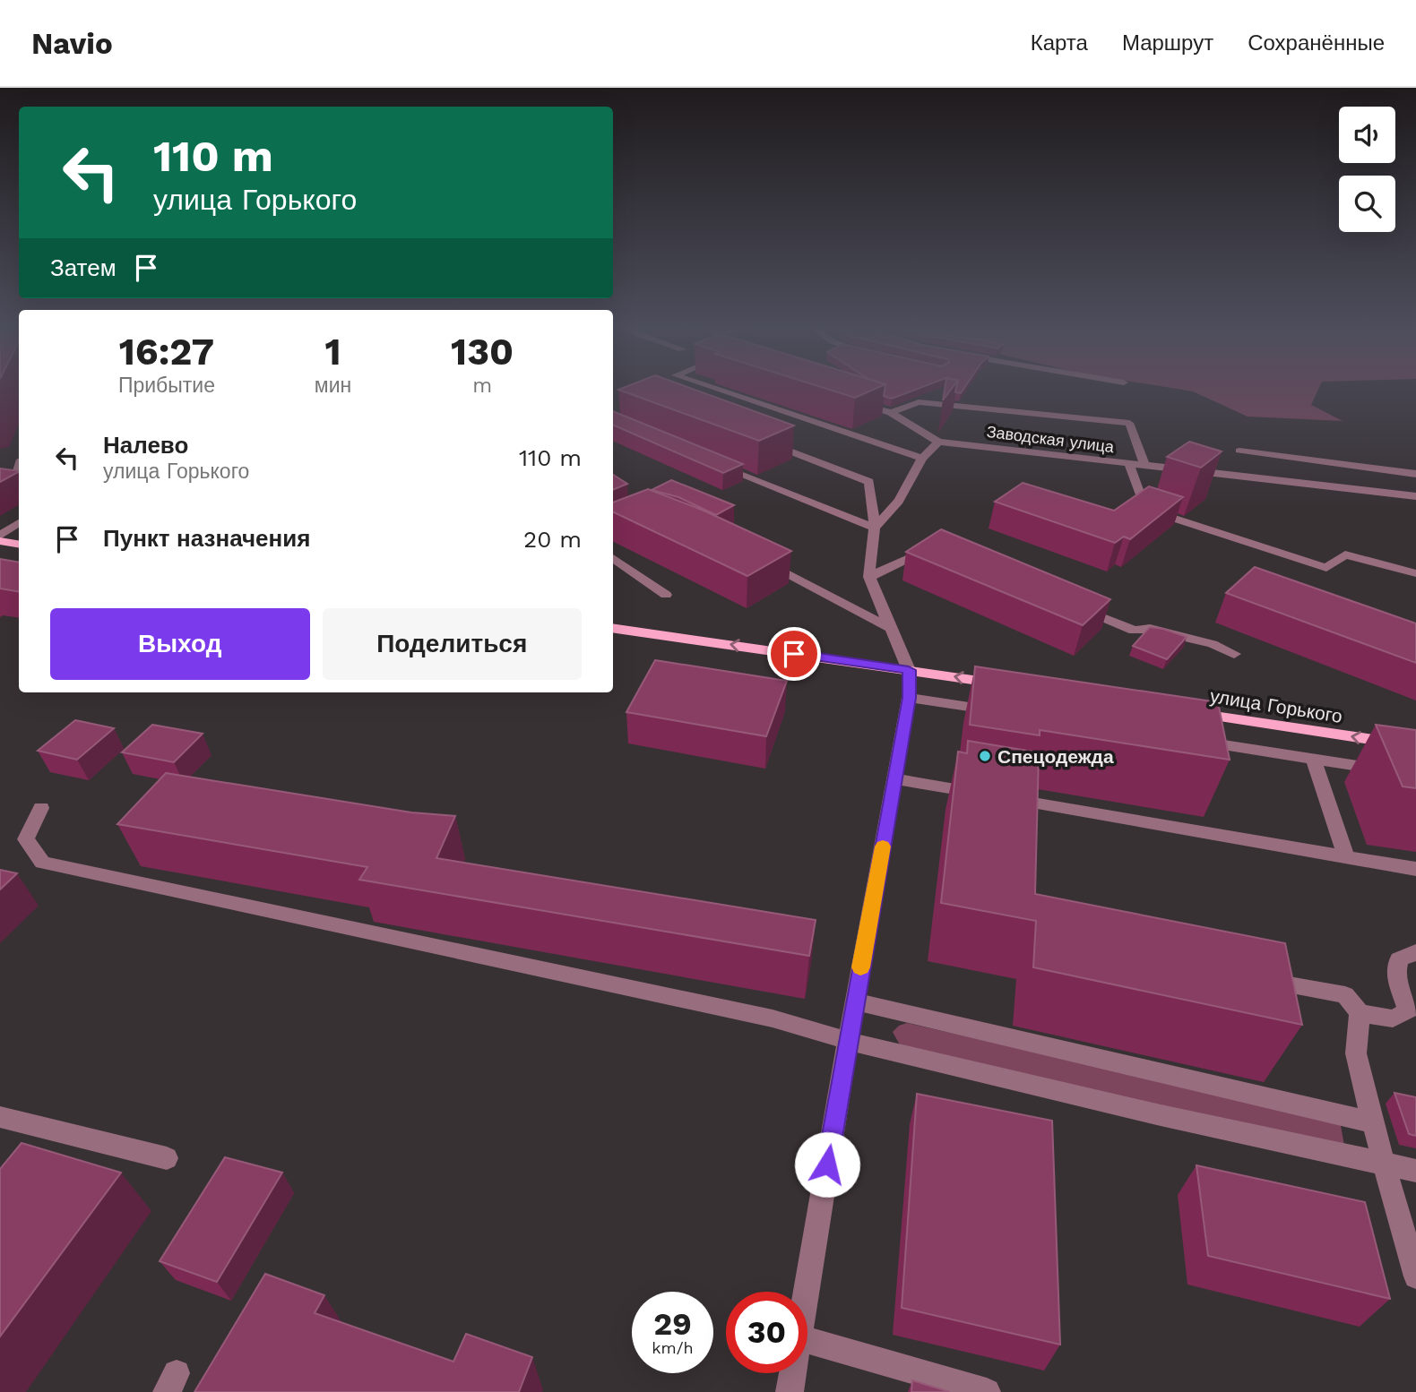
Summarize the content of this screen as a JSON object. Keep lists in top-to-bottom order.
{
  "streets": {
    "main road": ["улица Горького"],
    "street": ["Заводская улица"]
  },
  "one_way": ["улица Горького"],
  "places": ["Спецодежда"],
  "page": {
    "header": "Navio",
    "nav": ["Карта", "Маршрут", "Сохранённые"],
    "turn": ["110 m", "улица Горького"],
    "then": "Затем",
    "eta": [
      "16:27",
      "Прибытие",
      "1",
      "мин",
      "130",
      "m"
    ],
    "list": [
      {
        "name": "Налево",
        "note": "улица Горького",
        "value": "110 m"
      },
      {
        "name": "Пункт назначения",
        "value": "20 m"
      }
    ],
    "buttons": ["Выход", "Поделиться"],
    "speed": "29 km/h",
    "limit": "30"
  }
}
